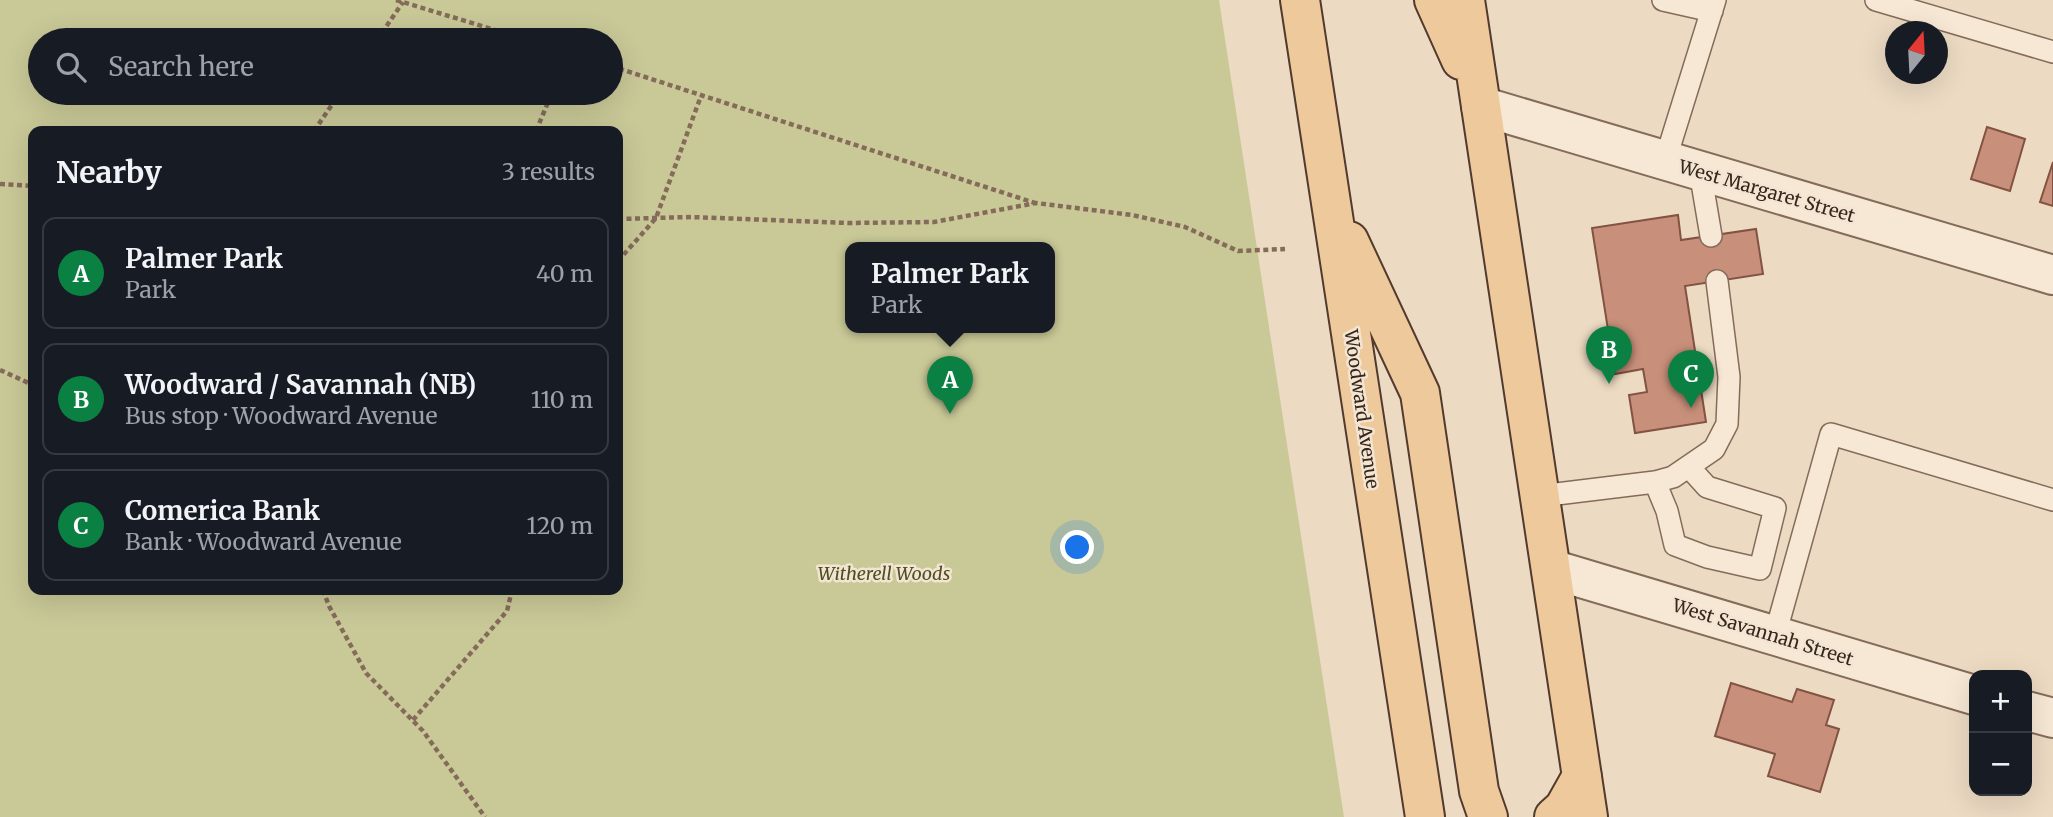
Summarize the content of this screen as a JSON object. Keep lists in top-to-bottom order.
{
  "streets": {
    "main road": ["Woodward Avenue"],
    "street": ["West Margaret Street", "West Savannah Street"]
  },
  "parks": ["Witherell Woods"],
  "north": "top",
  "page": {
    "search": "Search here",
    "heading": ["Nearby", "3 results"],
    "list": [
      {
        "mark": "A",
        "name": "Palmer Park",
        "note": "Park",
        "value": "40 m"
      },
      {
        "mark": "B",
        "name": "Woodward / Savannah (NB)",
        "note": "Bus stop · Woodward Avenue",
        "value": "110 m"
      },
      {
        "mark": "C",
        "name": "Comerica Bank",
        "note": "Bank · Woodward Avenue",
        "value": "120 m"
      }
    ],
    "popup": ["Palmer Park", "Park"],
    "pins": ["B", "C", "A"],
    "map_buttons": ["+", "−"]
  }
}
